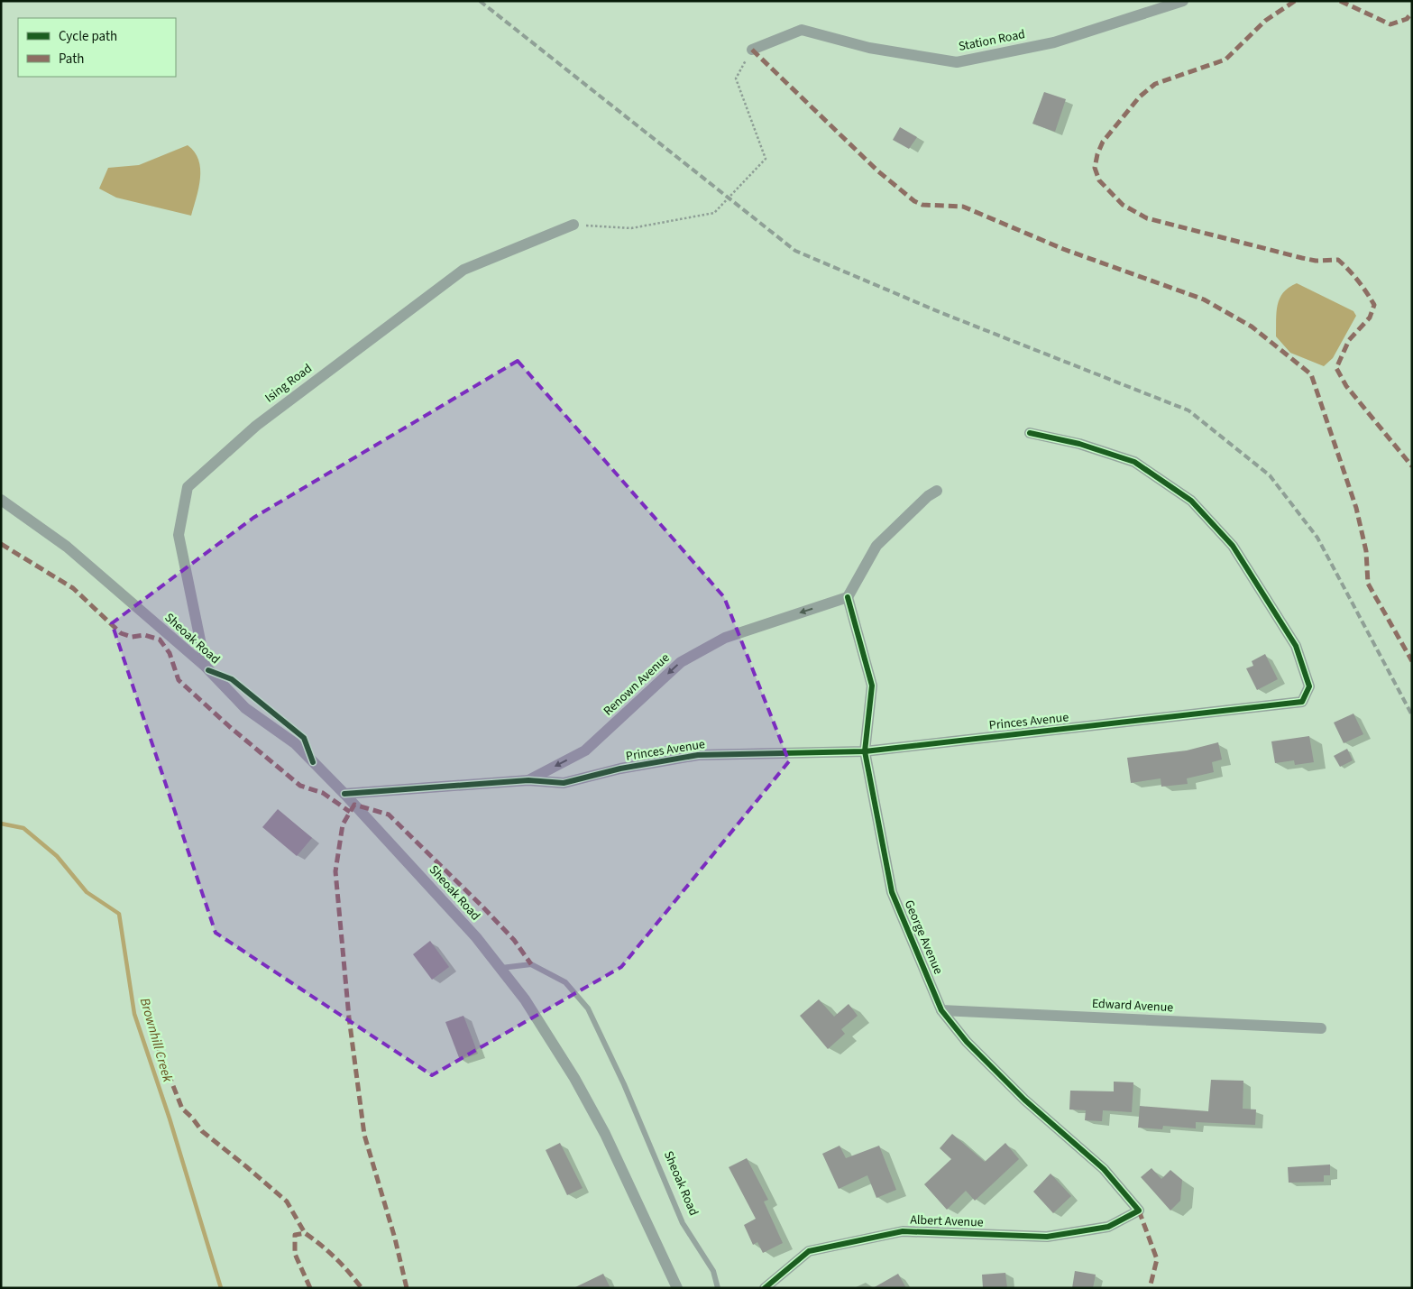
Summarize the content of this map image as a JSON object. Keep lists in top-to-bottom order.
{
  "streets": {
    "street": [
      "Station Road",
      "Ising Road",
      "Sheoak Road",
      "Renown Avenue",
      "Princes Avenue",
      "George Avenue",
      "Edward Avenue",
      "Albert Avenue"
    ]
  },
  "crossings": [
    ["Ising Road", "Sheoak Road"],
    ["Sheoak Road", "Princes Avenue"],
    ["Renown Avenue", "Princes Avenue"],
    ["Renown Avenue", "George Avenue"],
    ["Princes Avenue", "George Avenue"],
    ["George Avenue", "Edward Avenue"],
    ["George Avenue", "Albert Avenue"]
  ],
  "one_way": ["Renown Avenue"],
  "water": ["Brownhill Creek"],
  "legend": ["Cycle path", "Path"]
}
